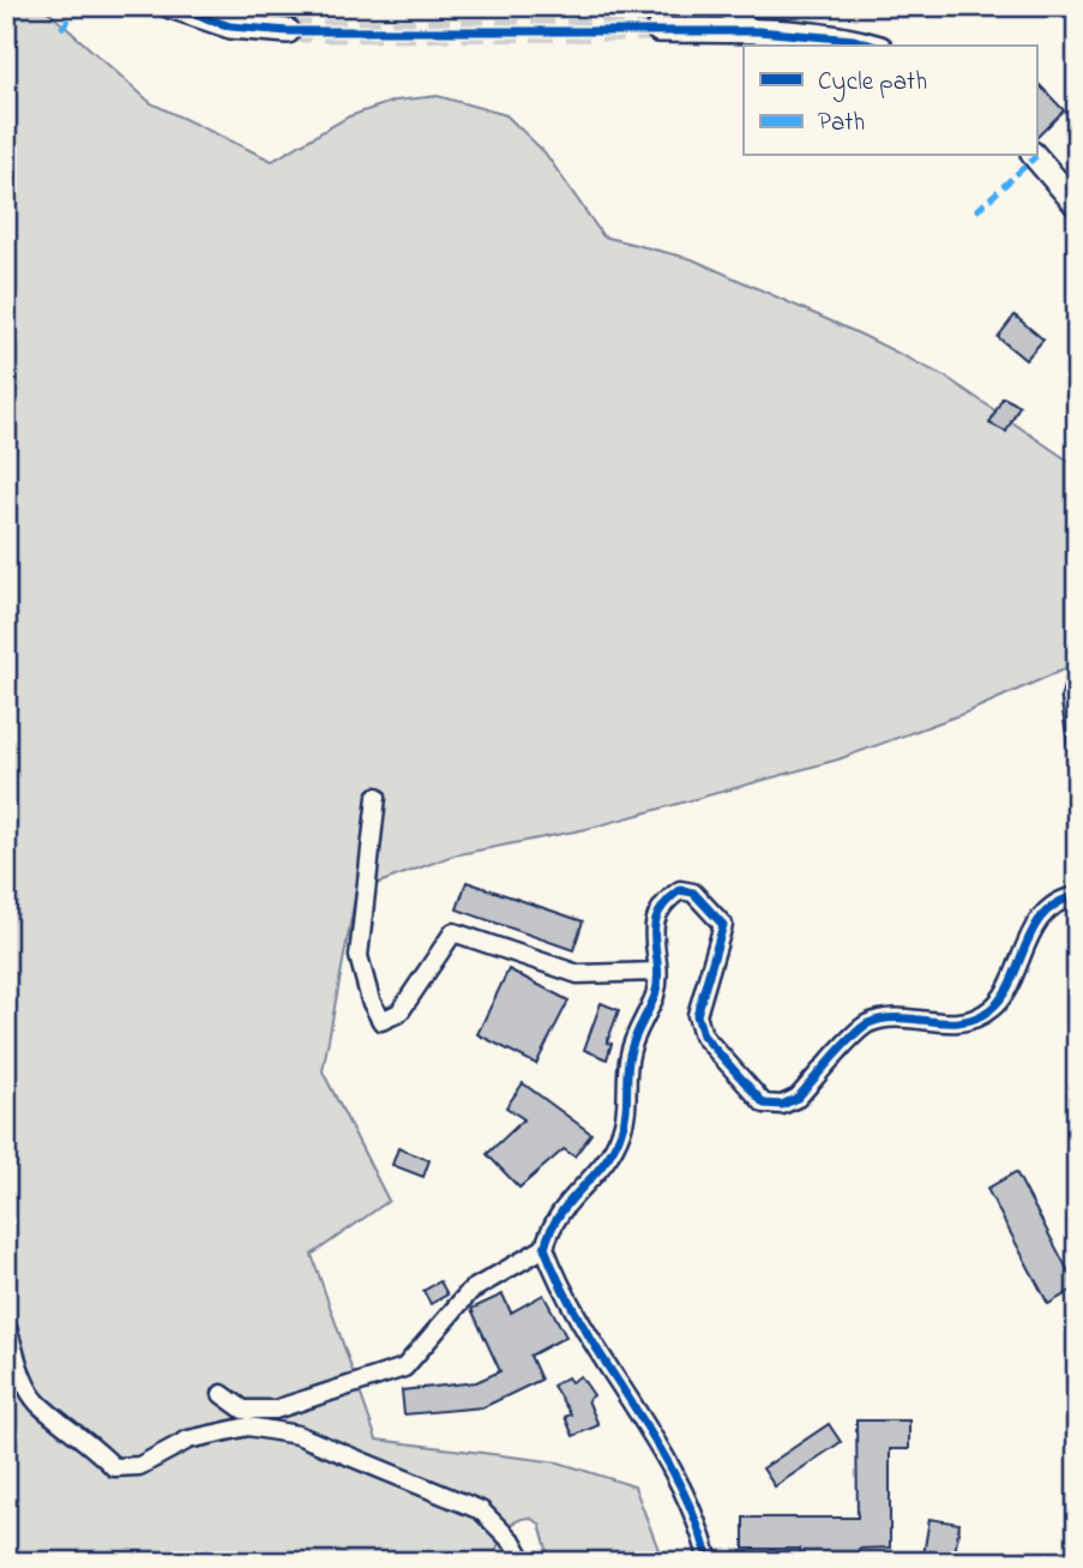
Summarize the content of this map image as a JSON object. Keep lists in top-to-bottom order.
{
  "legend": ["Cycle path", "Path"]
}
